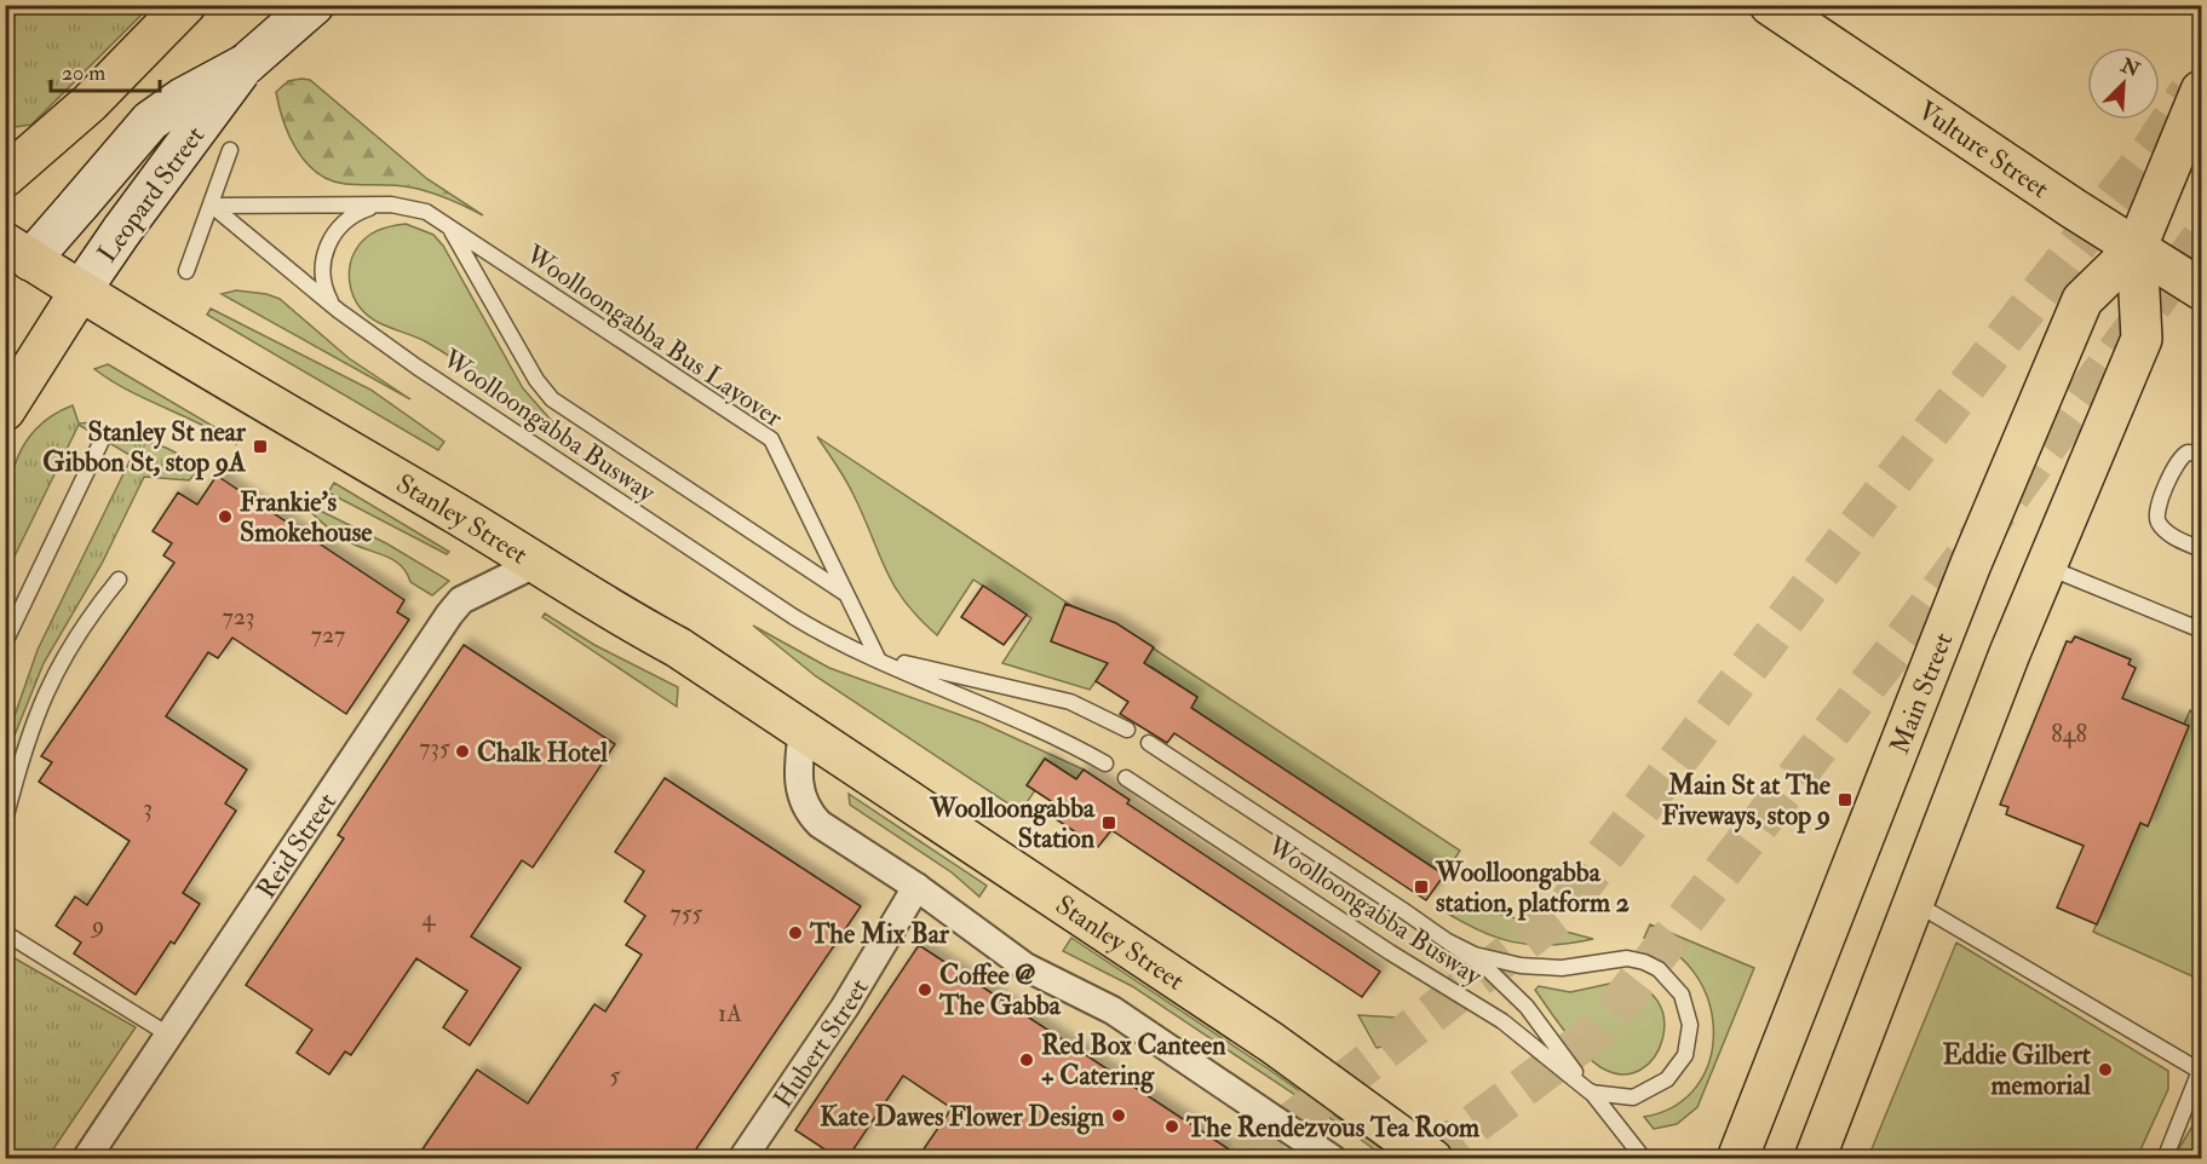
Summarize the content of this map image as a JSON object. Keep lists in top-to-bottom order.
{
  "streets": {
    "main road": [
      "Vulture Street",
      "Leopard Street",
      "Stanley Street",
      "Main Street"
    ],
    "street": ["Reid Street", "Hubert Street"],
    "lane": ["Woolloongabba Bus Layover", "Woolloongabba Busway"]
  },
  "crossings": [
    ["Vulture Street", "Main Street"],
    ["Leopard Street", "Stanley Street"],
    ["Woolloongabba Bus Layover", "Woolloongabba Busway"],
    ["Stanley Street", "Reid Street"]
  ],
  "places": {
    "transit": [
      "Stanley St near Gibbon St, stop 9A",
      "Main St at The Fiveways, stop 9",
      "Woolloongabba Station",
      "Woolloongabba station, platform 2"
    ],
    "other": [
      "Frankie's Smokehouse",
      "Chalk Hotel",
      "The Mix Bar",
      "Coffee @ The Gabba",
      "Red Box Canteen + Catering",
      "Eddie Gilbert memorial",
      "Kate Dawes Flower Design",
      "The Rendezvous Tea Room"
    ]
  },
  "house_numbers": [
    "723",
    "727",
    "848",
    "735",
    "3",
    "755",
    "4",
    "9",
    "1A",
    "5"
  ],
  "scale_bar": "20 m",
  "north": "top right"
}
